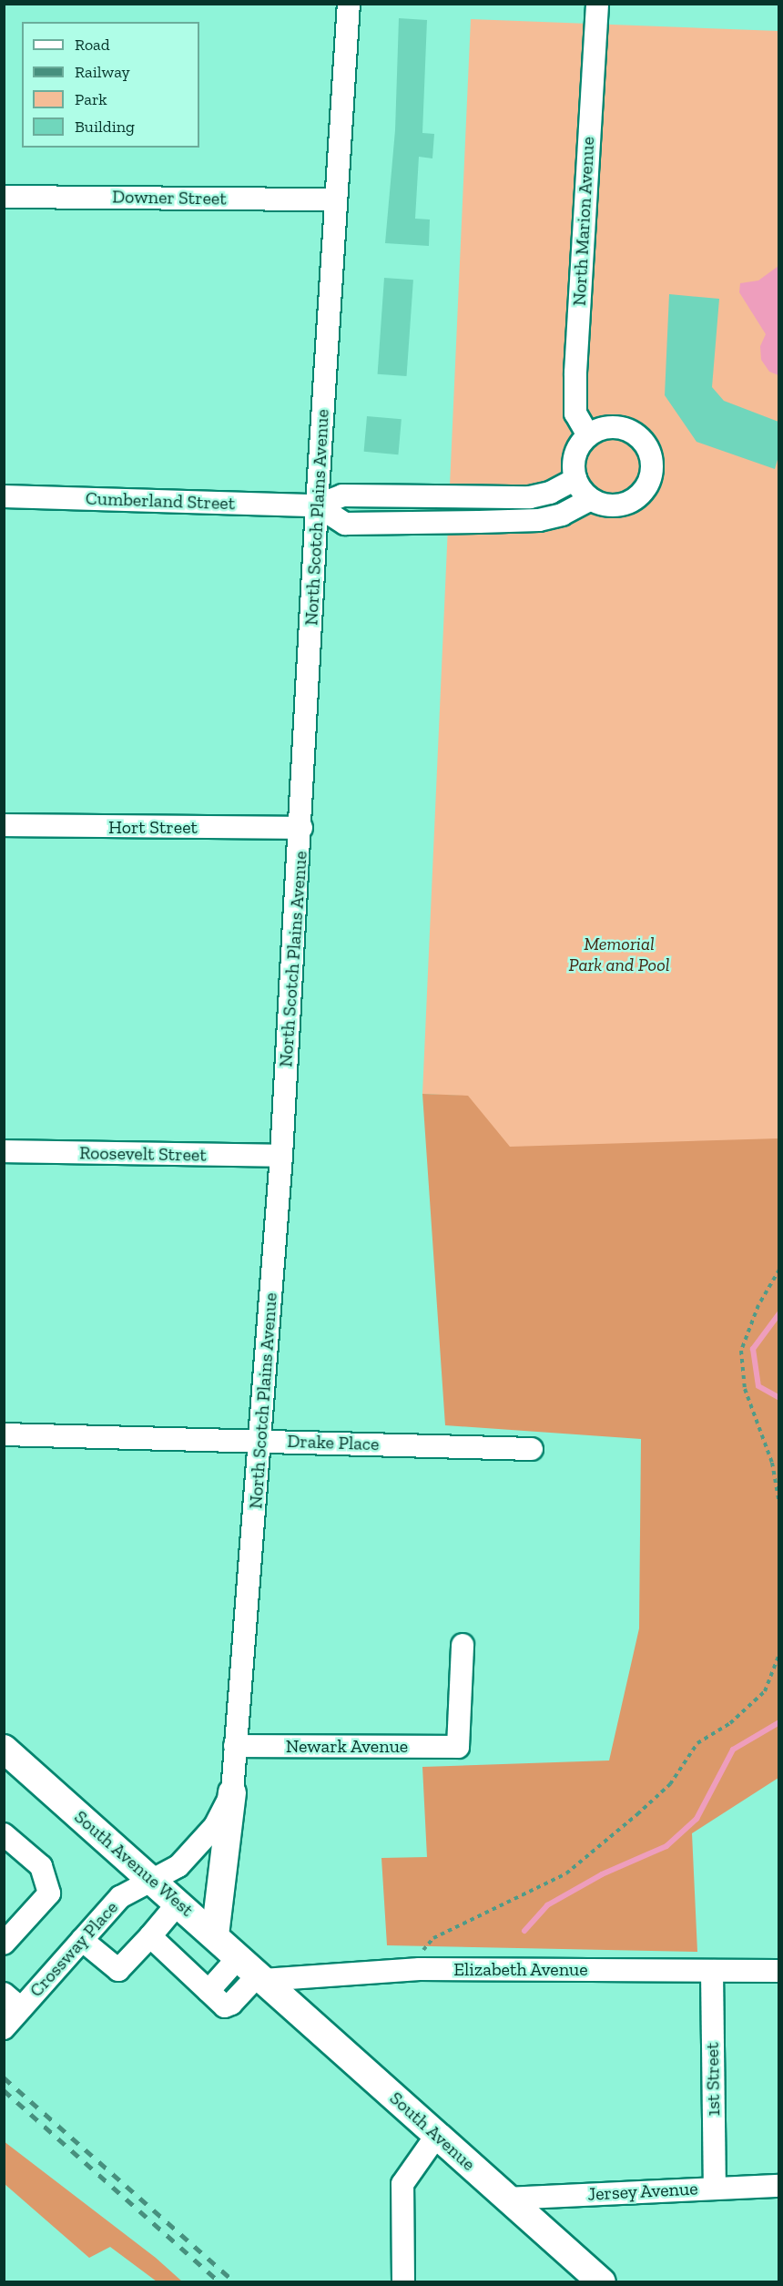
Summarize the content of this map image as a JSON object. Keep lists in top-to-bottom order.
{
  "streets": {
    "main road": ["South Avenue West", "South Avenue"],
    "street": [
      "Downer Street",
      "North Marion Avenue",
      "Cumberland Street",
      "North Scotch Plains Avenue",
      "Hort Street",
      "Roosevelt Street",
      "Drake Place",
      "Newark Avenue",
      "Crossway Place",
      "Elizabeth Avenue",
      "1st Street",
      "Jersey Avenue"
    ]
  },
  "crossings": [
    ["Downer Street", "North Scotch Plains Avenue"],
    ["North Marion Avenue", "Cumberland Street"],
    ["Cumberland Street", "North Scotch Plains Avenue"],
    ["North Scotch Plains Avenue", "Hort Street"],
    ["North Scotch Plains Avenue", "Roosevelt Street"],
    ["North Scotch Plains Avenue", "Drake Place"],
    ["North Scotch Plains Avenue", "Newark Avenue"],
    ["North Scotch Plains Avenue", "South Avenue West"],
    ["North Scotch Plains Avenue", "Crossway Place"],
    ["South Avenue West", "Crossway Place"],
    ["South Avenue West", "Elizabeth Avenue"],
    ["South Avenue West", "South Avenue"],
    ["Elizabeth Avenue", "1st Street"],
    ["Elizabeth Avenue", "South Avenue"],
    ["1st Street", "Jersey Avenue"],
    ["South Avenue", "Jersey Avenue"]
  ],
  "parks": ["Memorial Park and Pool"],
  "legend": [
    "Road",
    "Railway",
    "Park",
    "Building"
  ]
}
